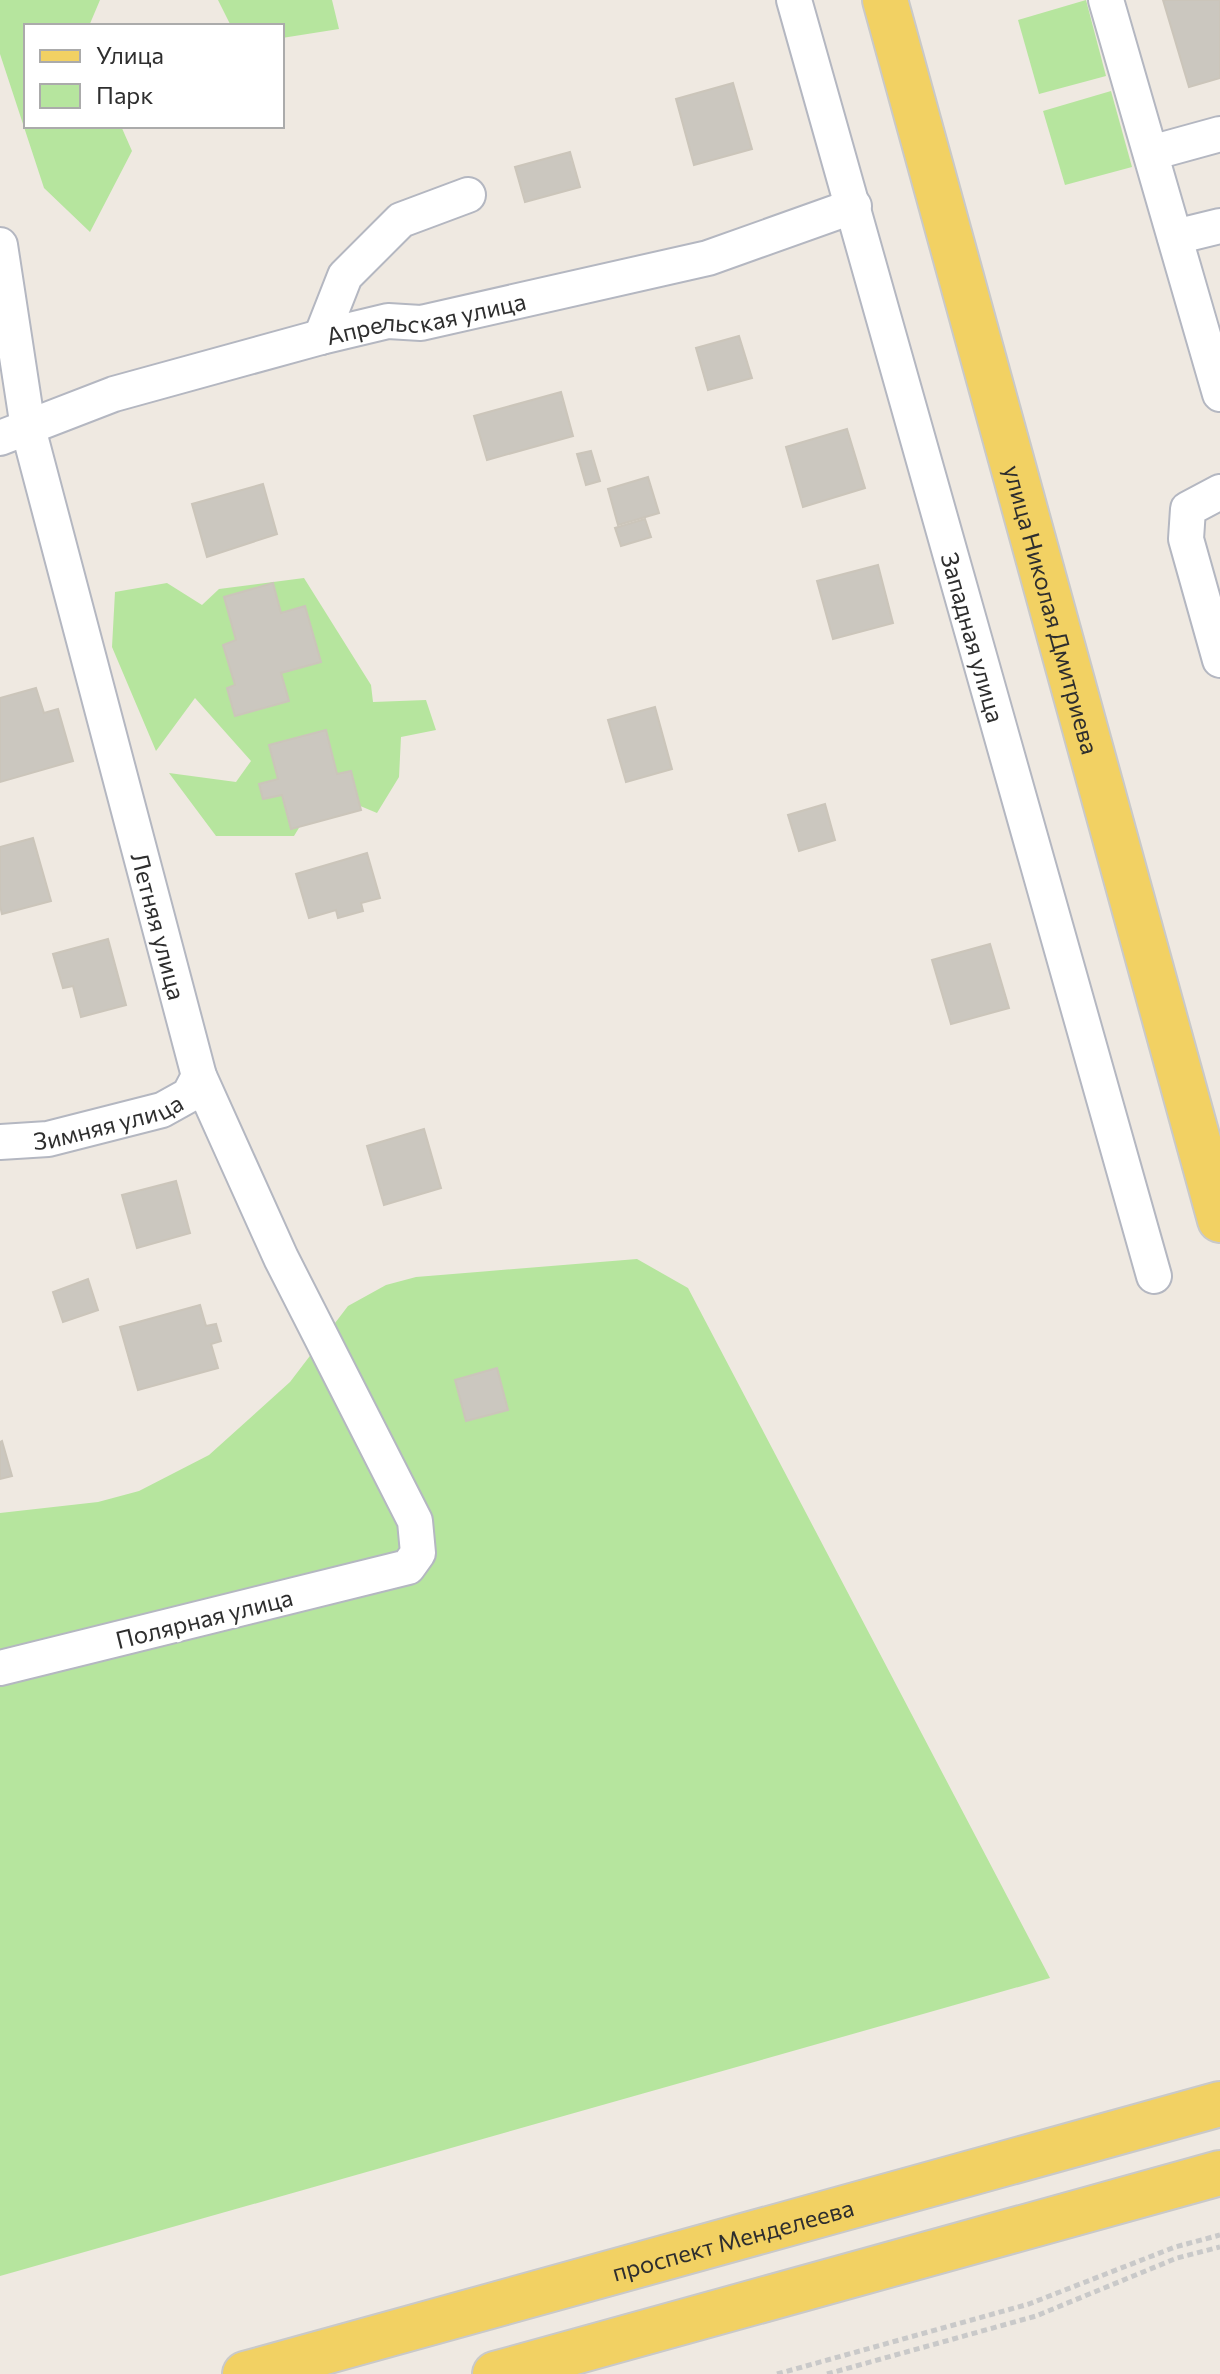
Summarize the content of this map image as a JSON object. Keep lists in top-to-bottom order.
{
  "streets": {
    "main road": ["улица Николая Дмитриева", "проспект Менделеева"],
    "street": [
      "Апрельская улица",
      "Западная улица",
      "Летняя улица",
      "Зимняя улица",
      "Полярная улица"
    ]
  },
  "crossings": [
    ["Апрельская улица", "Западная улица"],
    ["Апрельская улица", "Летняя улица"],
    ["Летняя улица", "Зимняя улица"],
    ["Летняя улица", "Полярная улица"]
  ],
  "legend": ["Улица", "Парк"]
}
